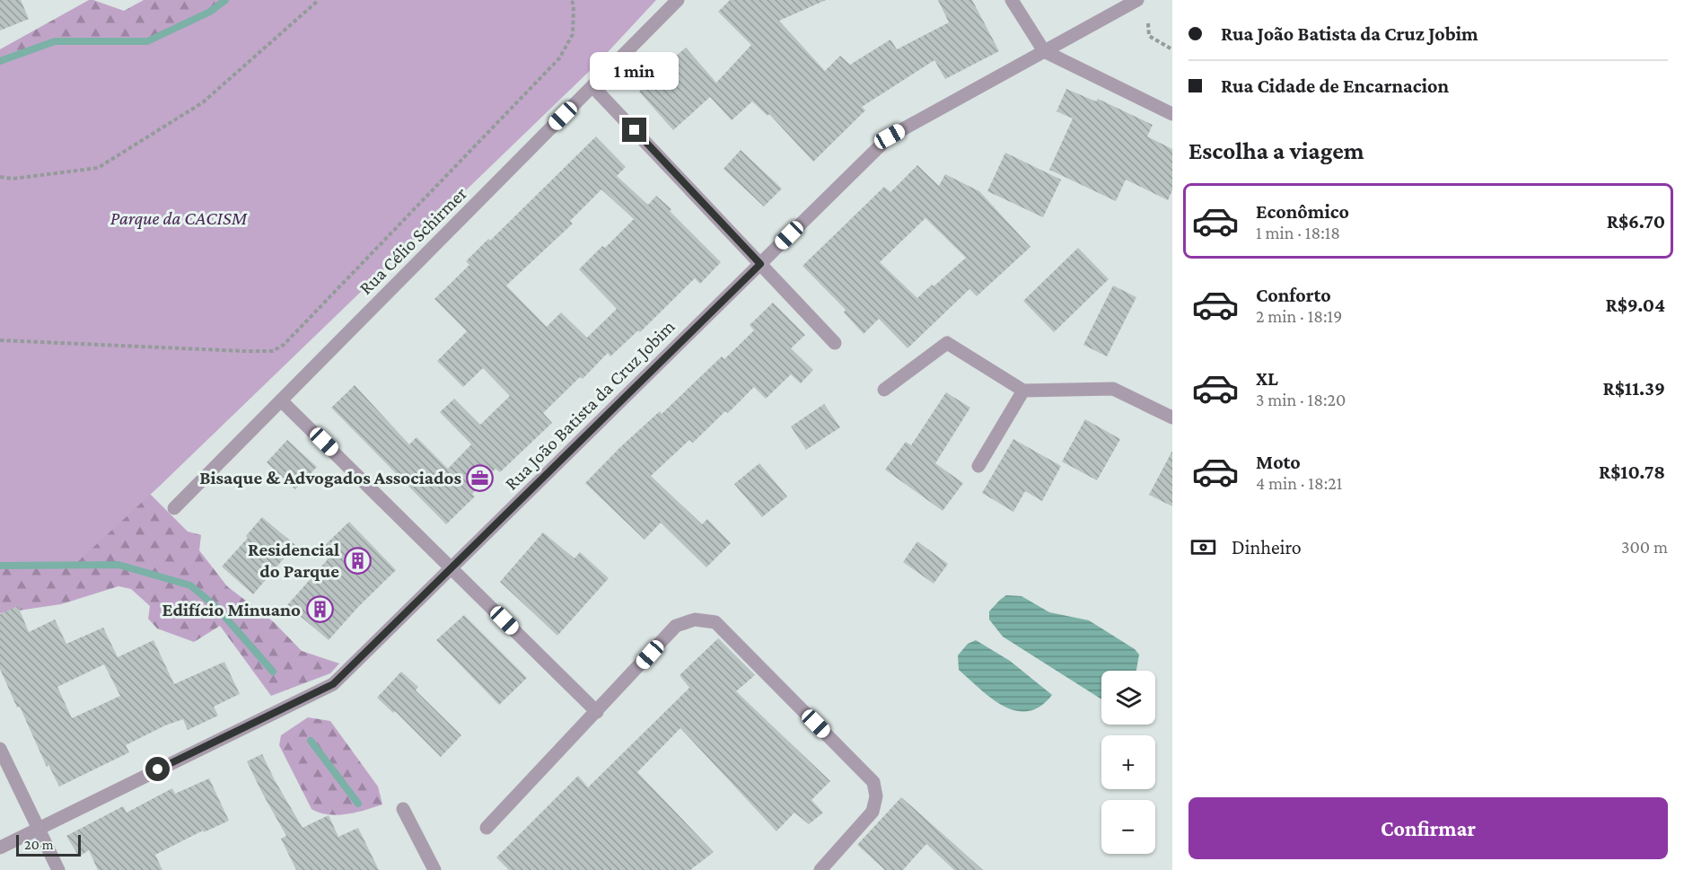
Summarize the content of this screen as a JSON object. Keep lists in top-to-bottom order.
{
  "streets": {
    "street": ["Rua Célio Schirmer", "Rua João Batista da Cruz Jobim"]
  },
  "parks": ["Parque da CACISM"],
  "places": {
    "office": ["Bisaque & Advogados Associados"],
    "building": ["Residencial do Parque", "Edifício Minuano"]
  },
  "scale_bar": "20 m",
  "page": {
    "banner": ["Rua João Batista da Cruz Jobim", "Rua Cidade de Encarnacion"],
    "bubble": "1 min",
    "heading": "Escolha a viagem",
    "list": [
      {
        "name": "Econômico",
        "note": "1 min · 18:18",
        "value": "R$6.70"
      },
      {
        "name": "Conforto",
        "note": "2 min · 18:19",
        "value": "R$9.04"
      },
      {
        "name": "XL",
        "note": "3 min · 18:20",
        "value": "R$11.39"
      },
      {
        "name": "Moto",
        "note": "4 min · 18:21",
        "value": "R$10.78"
      }
    ],
    "pay": ["Dinheiro", "300 m"],
    "map_buttons": ["+", "−"],
    "buttons": "Confirmar",
    "scale": "20 m"
  }
}
